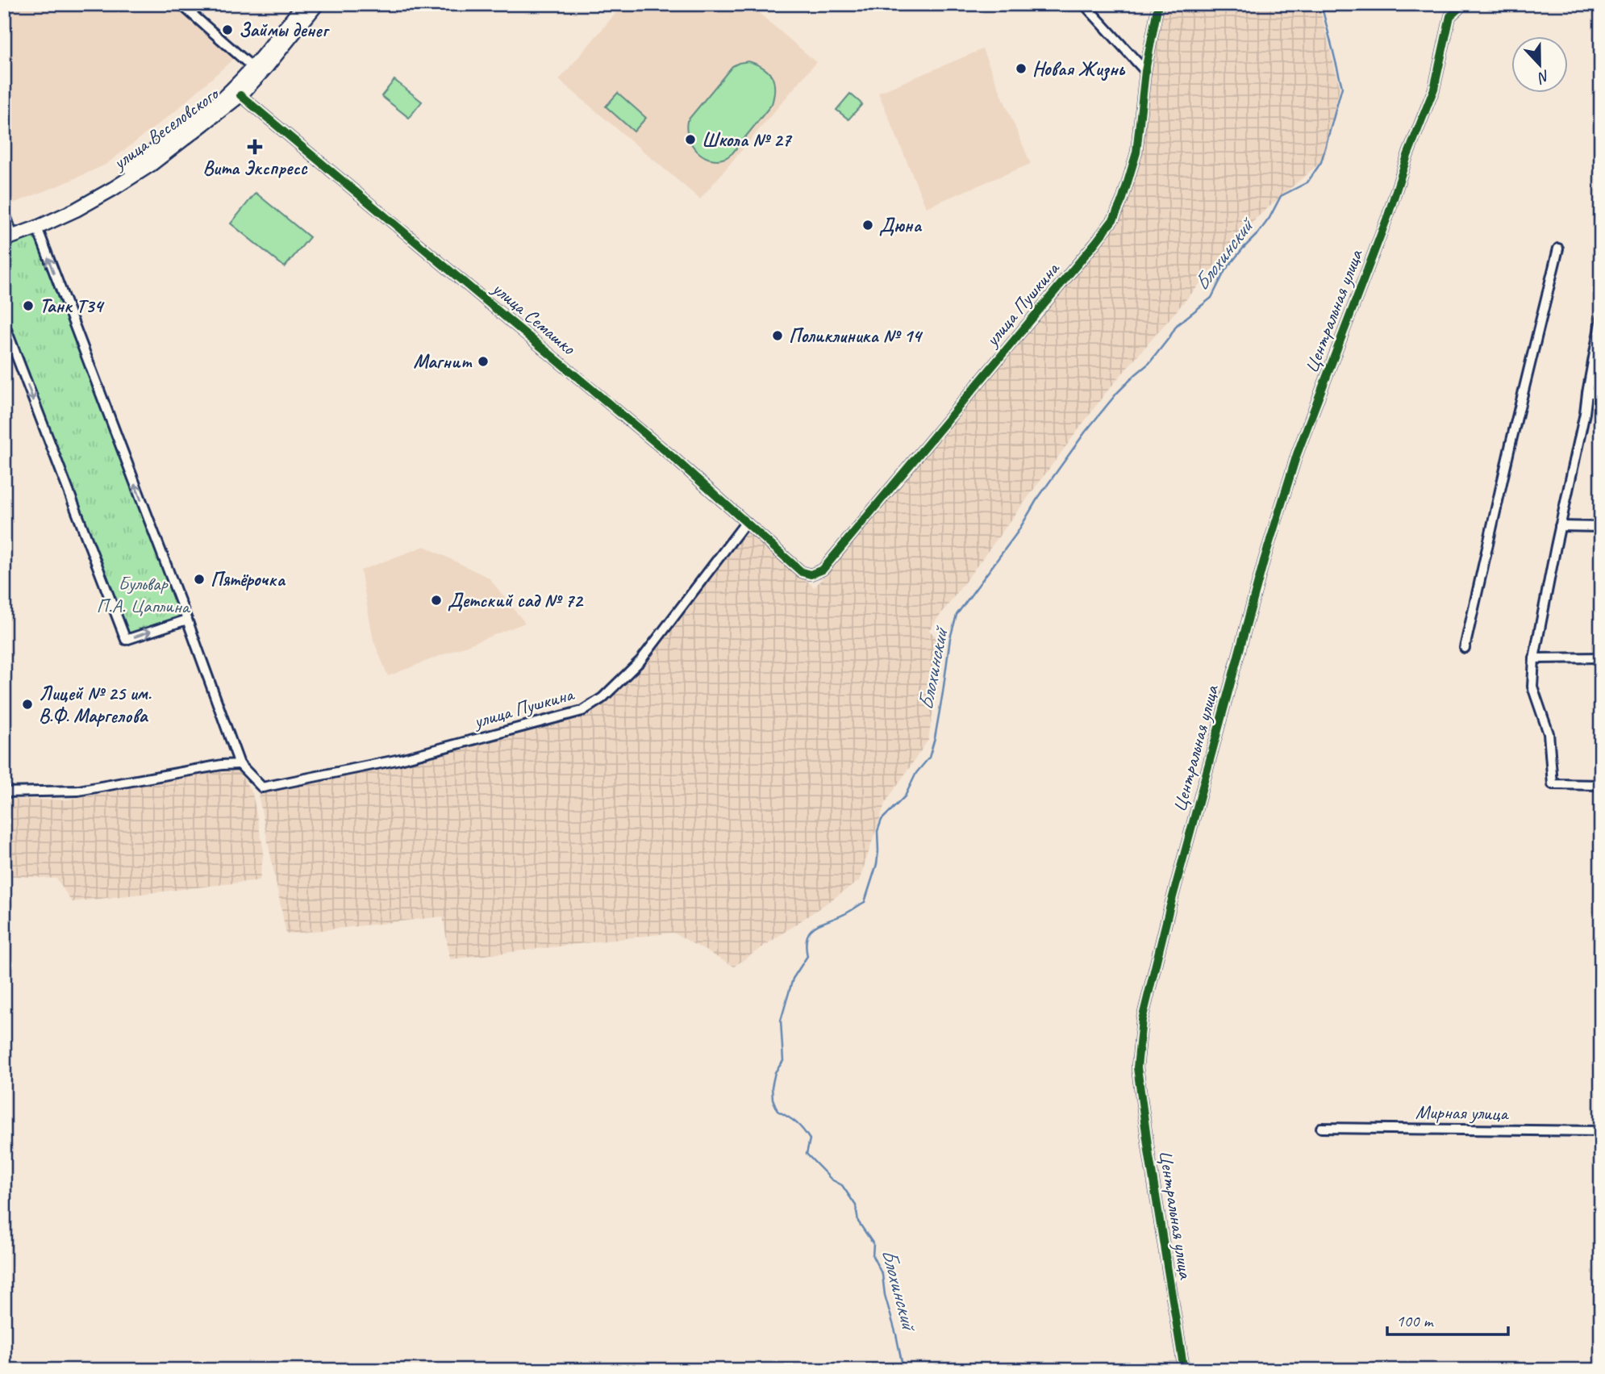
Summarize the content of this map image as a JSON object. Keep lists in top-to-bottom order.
{
  "streets": {
    "main road": ["улица Веселовского"],
    "street": [
      "улица Пушкина",
      "Центральная улица",
      "улица Семашко",
      "Мирная улица"
    ]
  },
  "crossings": [
    ["улица Веселовского", "улица Семашко"],
    ["улица Пушкина", "улица Семашко"]
  ],
  "water": ["Блохинский"],
  "parks": ["Бульвар П.А. Цаплина"],
  "places": {
    "other": [
      "Займы денег",
      "Новая Жизнь",
      "Школа № 27",
      "Дюна",
      "Танк T34",
      "Поликлиника № 14",
      "Магнит",
      "Пятёрочка",
      "Детский сад № 72",
      "Лицей № 25 им. В.Ф. Маргелова"
    ],
    "health": ["Вита Экспресс"]
  },
  "scale_bar": "100 m",
  "north": "bottom"
}
